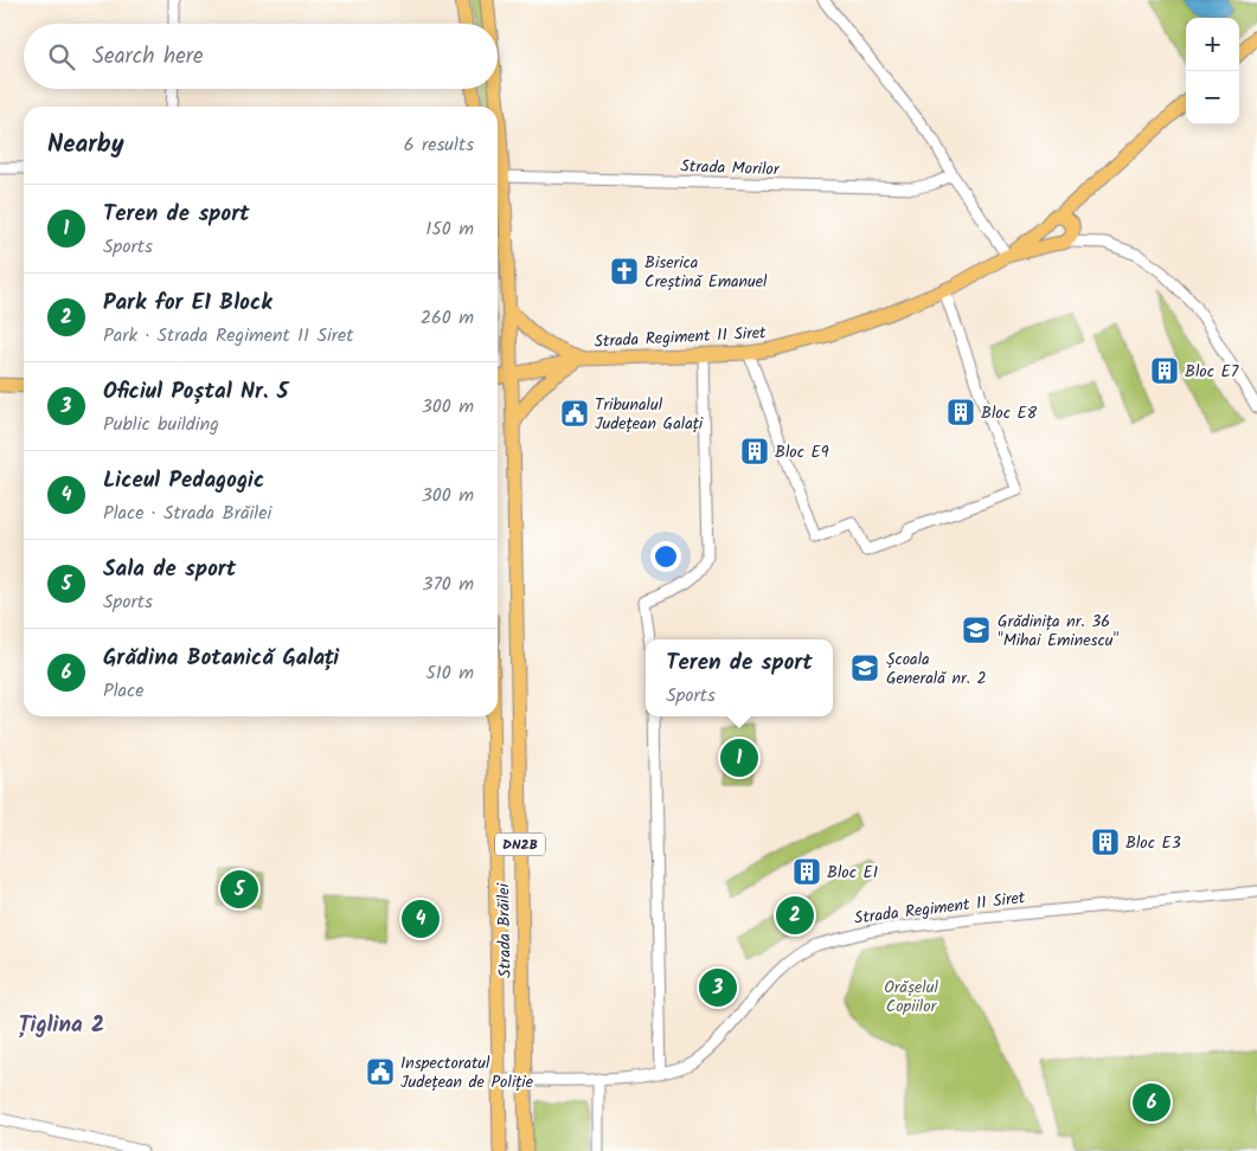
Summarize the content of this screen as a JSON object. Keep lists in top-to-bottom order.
{
  "streets": {
    "main road": ["Strada Regiment 11 Siret", "DN2B", "Strada Brăilei"],
    "street": ["Strada Morilor"]
  },
  "crossings": [
    ["Strada Morilor", "Strada Brăilei"],
    ["Strada Regiment 11 Siret", "Strada Brăilei"]
  ],
  "districts": ["Țiglina 2"],
  "parks": ["Orășelul Copiilor"],
  "places": {
    "church": ["Biserica Creștină Emanuel"],
    "building": [
      "Bloc E7",
      "Bloc E8",
      "Bloc E9",
      "Bloc E3",
      "Bloc E1"
    ],
    "public building": ["Tribunalul Județean Galați", "Inspectoratul Județean de Poliție"],
    "school or university": ["Grădinița nr. 36 \"Mihai Eminescu\"", "Școala Generală nr. 2"]
  },
  "page": {
    "map_buttons": ["+", "−"],
    "search": "Search here",
    "heading": ["Nearby", "6 results"],
    "list": [
      {
        "mark": "1",
        "name": "Teren de sport",
        "note": "Sports",
        "value": "150 m"
      },
      {
        "mark": "2",
        "name": "Park for E1 Block",
        "note": "Park · Strada Regiment 11 Siret",
        "value": "260 m"
      },
      {
        "mark": "3",
        "name": "Oficiul Poștal Nr. 5",
        "note": "Public building",
        "value": "300 m"
      },
      {
        "mark": "4",
        "name": "Liceul Pedagogic",
        "note": "Place · Strada Brăilei",
        "value": "300 m"
      },
      {
        "mark": "5",
        "name": "Sala de sport",
        "note": "Sports",
        "value": "370 m"
      },
      {
        "mark": "6",
        "name": "Grădina Botanică Galați",
        "note": "Place",
        "value": "510 m"
      }
    ],
    "popup": ["Teren de sport", "Sports"],
    "pins": [
      "1",
      "5",
      "2",
      "4",
      "3",
      "6"
    ]
  }
}
